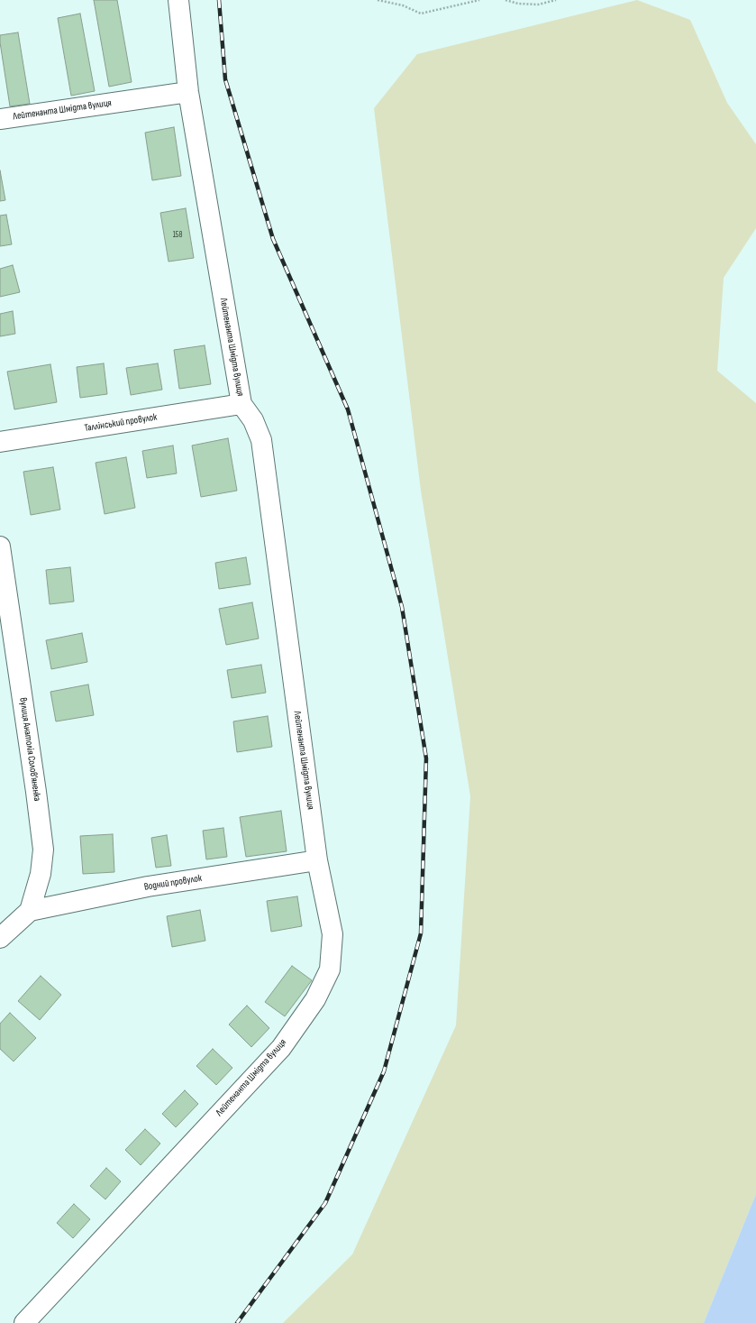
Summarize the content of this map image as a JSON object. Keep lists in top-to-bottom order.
{
  "streets": {
    "street": [
      "Лейтенанта Шмідта вулиця",
      "Таллінський провулок",
      "вулиця Анатолія Солов’яненка",
      "Водний провулок"
    ]
  },
  "crossings": [
    ["Лейтенанта Шмідта вулиця", "Таллінський провулок"],
    ["Лейтенанта Шмідта вулиця", "Водний провулок"],
    ["вулиця Анатолія Солов’яненка", "Водний провулок"]
  ],
  "house_numbers": ["158"]
}
